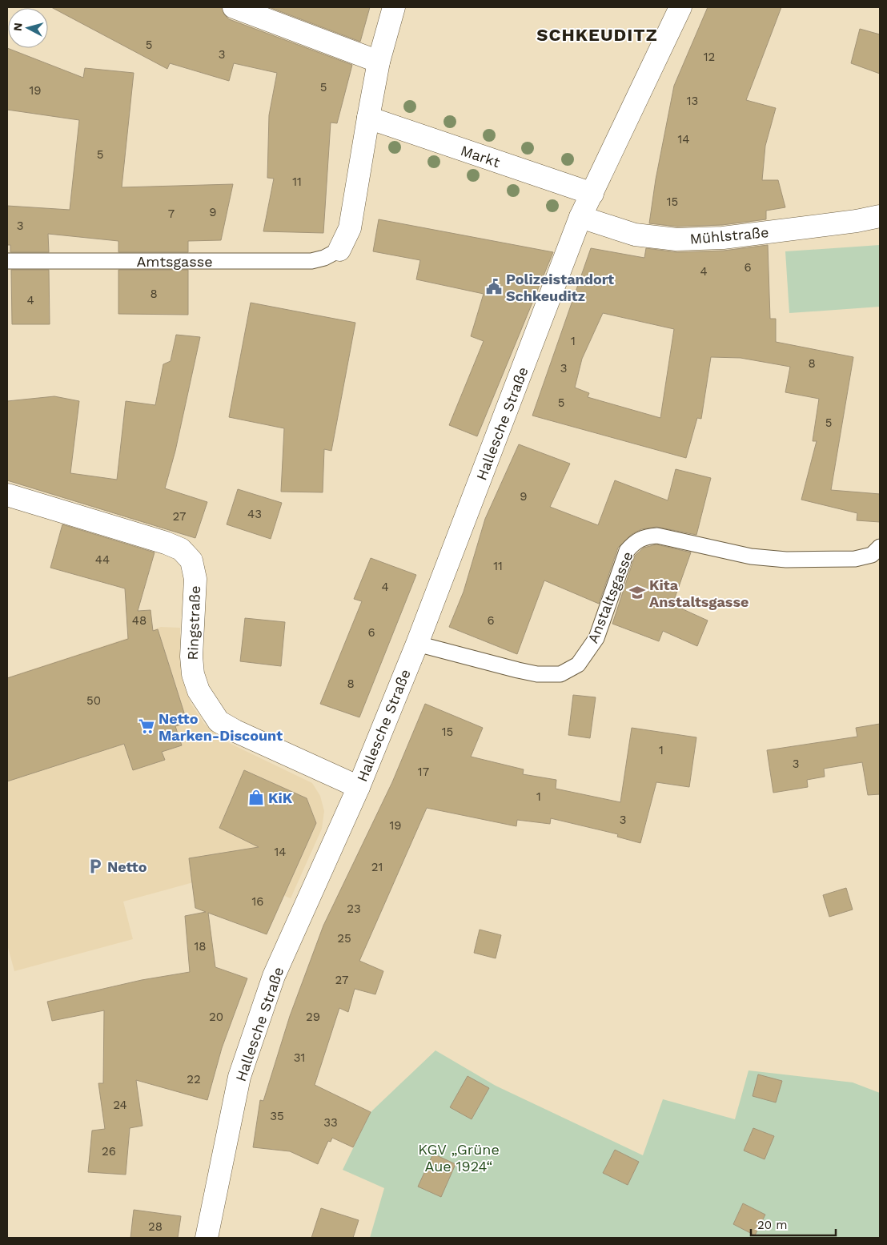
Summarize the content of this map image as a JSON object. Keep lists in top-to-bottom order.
{
  "streets": {
    "street": [
      "Markt",
      "Mühlstraße",
      "Hallesche Straße",
      "Ringstraße"
    ],
    "lane": ["Amtsgasse", "Anstaltsgasse"]
  },
  "crossings": [
    ["Mühlstraße", "Hallesche Straße"],
    ["Hallesche Straße", "Anstaltsgasse"],
    ["Hallesche Straße", "Ringstraße"]
  ],
  "districts": ["SCHKEUDITZ"],
  "parks": ["KGV „Grüne Aue 1924“"],
  "places": {
    "public building": ["Polizeistandort Schkeuditz"],
    "school or university": ["Kita Anstaltsgasse"],
    "supermarket": ["Netto Marken-Discount"],
    "shop": ["KiK"],
    "parking": ["Netto"]
  },
  "house_numbers": [
    "5",
    "3",
    "12",
    "5",
    "19",
    "13",
    "14",
    "5",
    "11",
    "15",
    "9",
    "7",
    "3",
    "6",
    "4",
    "8",
    "4",
    "1",
    "8",
    "3",
    "5",
    "5",
    "9",
    "43",
    "27",
    "44",
    "11",
    "4",
    "48",
    "6",
    "6",
    "8",
    "50",
    "15",
    "1",
    "3",
    "17",
    "1",
    "3",
    "19",
    "14",
    "21",
    "16",
    "23",
    "25",
    "18",
    "27",
    "20",
    "29",
    "31",
    "22",
    "24",
    "35",
    "33",
    "26",
    "28"
  ],
  "scale_bar": "20 m",
  "north": "left"
}
